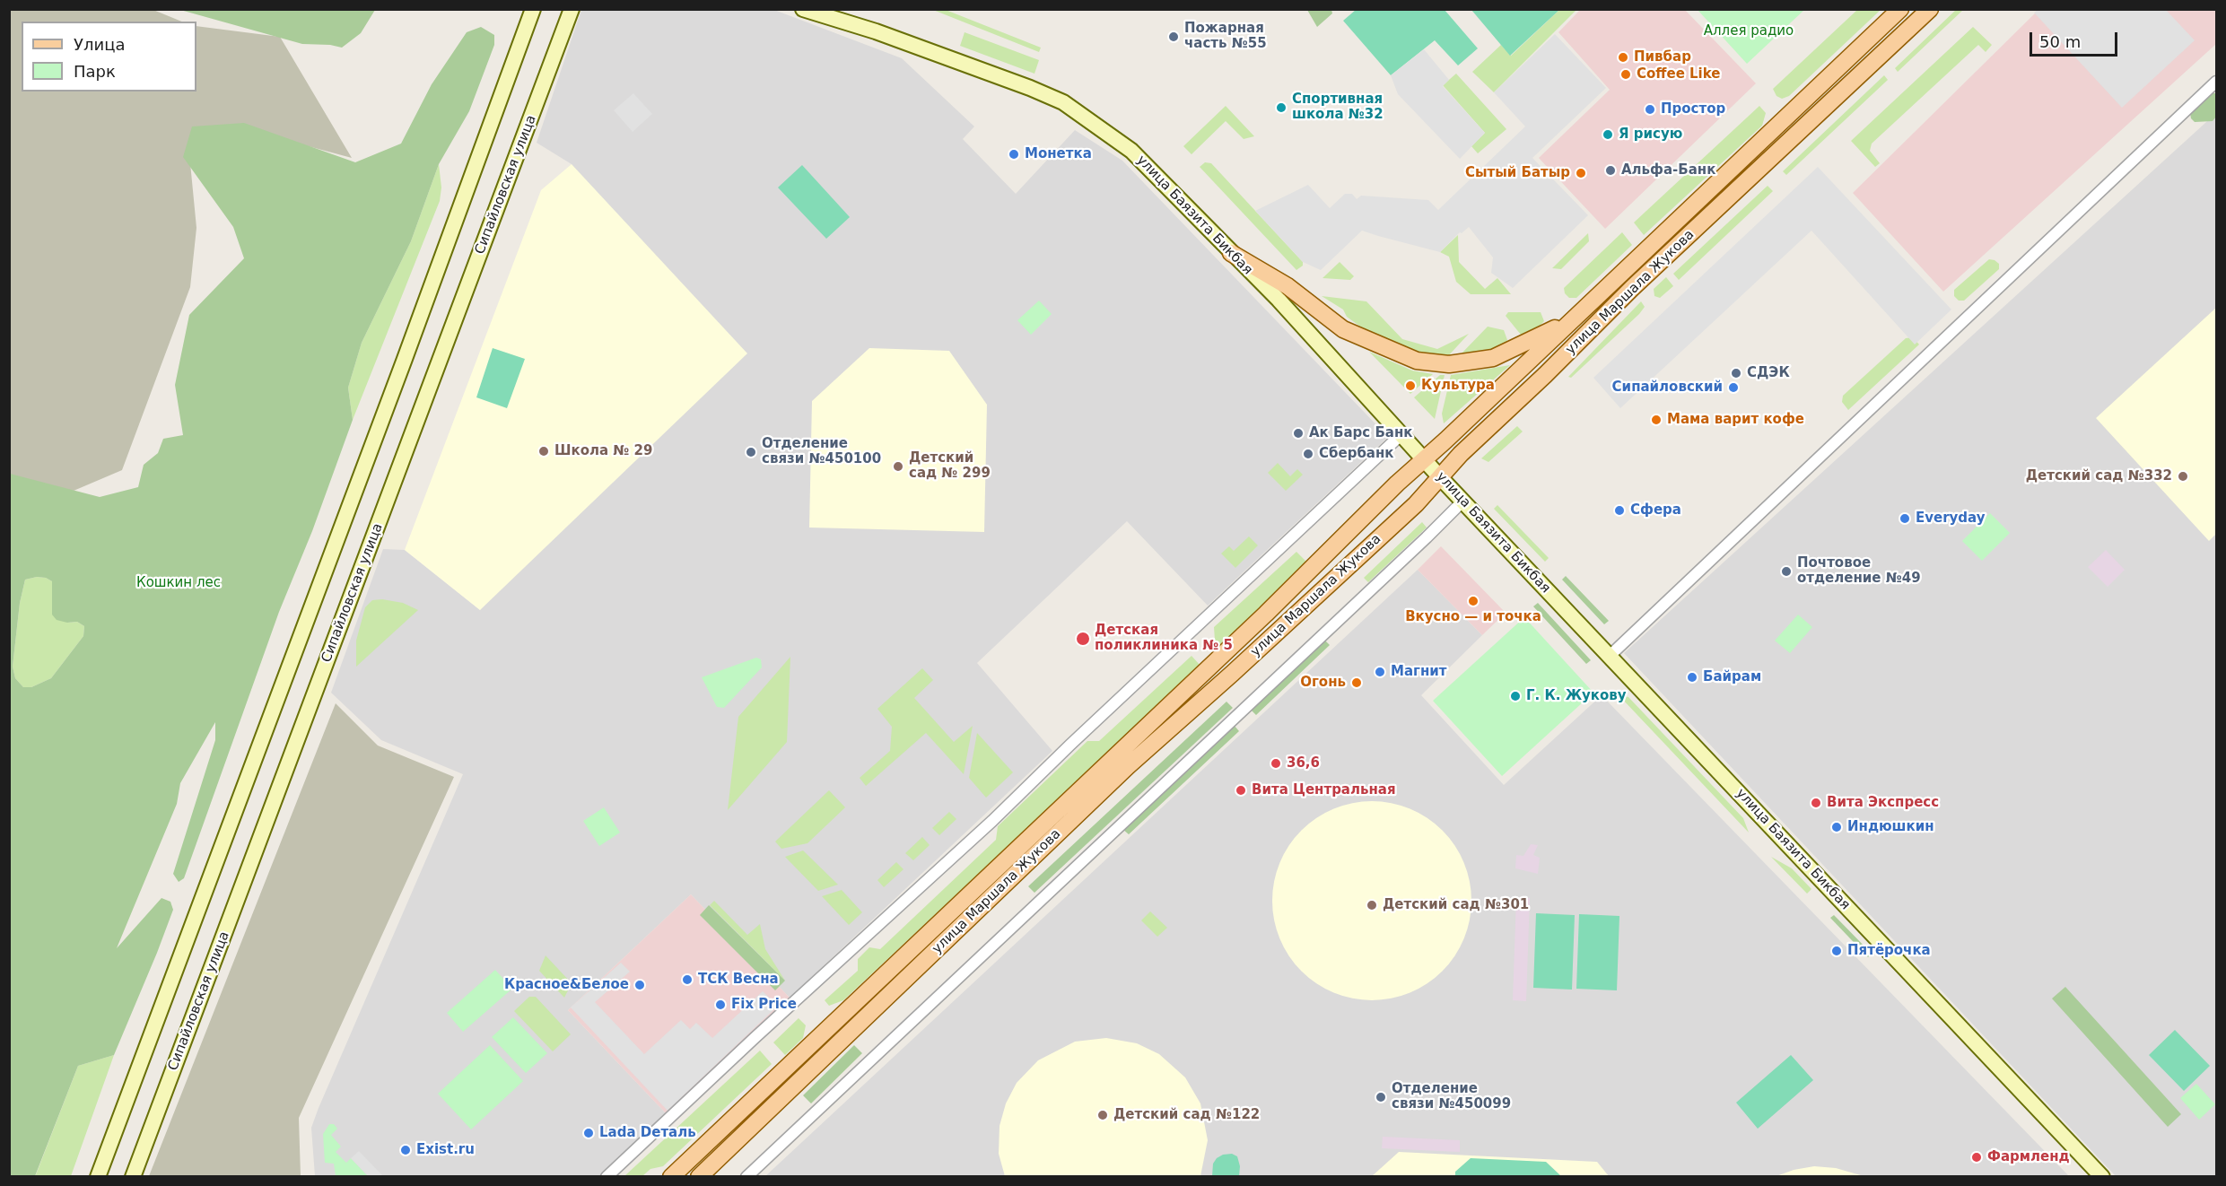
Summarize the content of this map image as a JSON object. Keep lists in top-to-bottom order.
{
  "streets": {
    "main road": ["Сипайловская улица", "улица Баязита Бикбая", "улица Маршала Жукова"]
  },
  "crossings": [
    ["улица Баязита Бикбая", "улица Маршала Жукова"]
  ],
  "parks": ["Аллея радио", "Кошкин лес"],
  "places": [
    "Пожарная часть №55",
    "Пивбар",
    "Coffee Like",
    "Спортивная школа №32",
    "Простор",
    "Я рисую",
    "Монетка",
    "Альфа-Банк",
    "Сытый Батыр",
    "СДЭК",
    "Культура",
    "Сипайловский",
    "Мама варит кофе",
    "Ак Барс Банк",
    "Школа № 29",
    "Отделение связи №450100",
    "Сбербанк",
    "Детский сад № 299",
    "Детский сад №332",
    "Сфера",
    "Everyday",
    "Почтовое отделение №49",
    "Вкусно — и точка",
    "Детская поликлиника № 5",
    "Магнит",
    "Байрам",
    "Огонь",
    "Г. К. Жукову",
    "36,6",
    "Вита Центральная",
    "Вита Экспресс",
    "Индюшкин",
    "Детский сад №301",
    "Пятёрочка",
    "ТСК Весна",
    "Красное&Белое",
    "Fix Price",
    "Отделение связи №450099",
    "Детский сад №122",
    "Lada Dеталь",
    "Exist.ru",
    "Фармленд"
  ],
  "legend": ["Улица", "Парк"],
  "scale_bar": "50 m"
}
